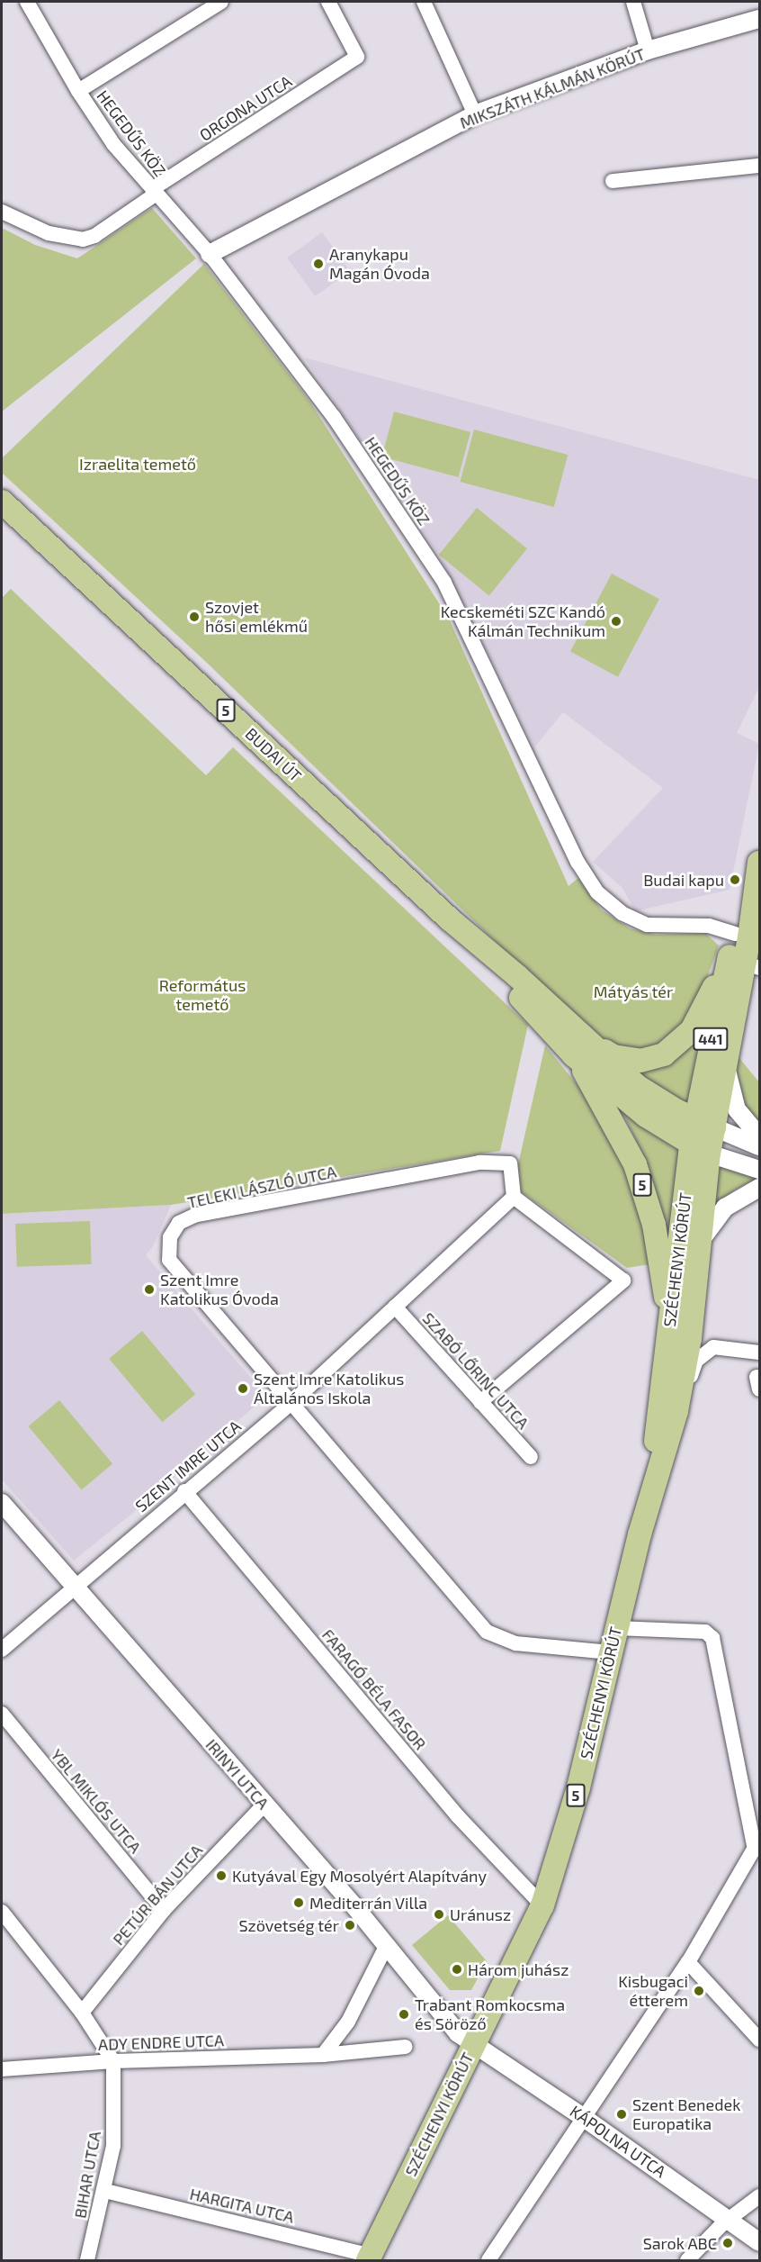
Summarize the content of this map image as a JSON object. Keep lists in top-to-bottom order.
{
  "streets": {
    "main road": [
      "5",
      "BUDAI ÚT",
      "441",
      "SZÉCHENYI KÖRÚT"
    ],
    "street": [
      "MIKSZÁTH KÁLMÁN KÖRÚT",
      "ORGONA UTCA",
      "HEGEDŰS KÖZ",
      "TELEKI LÁSZLÓ UTCA",
      "SZABÓ LŐRINC UTCA",
      "SZENT IMRE UTCA",
      "FARAGÓ BÉLA FASOR",
      "IRINYI UTCA",
      "YBL MIKLÓS UTCA",
      "PETÚR BÁN UTCA",
      "ADY ENDRE UTCA",
      "KÁPOLNA UTCA",
      "BIHAR UTCA",
      "HARGITA UTCA"
    ]
  },
  "crossings": [
    ["MIKSZÁTH KÁLMÁN KÖRÚT", "HEGEDŰS KÖZ"],
    ["ORGONA UTCA", "HEGEDŰS KÖZ"],
    ["HEGEDŰS KÖZ", "441"],
    ["5", "BUDAI ÚT"],
    ["5", "441"],
    ["5", "SZÉCHENYI KÖRÚT"],
    ["TELEKI LÁSZLÓ UTCA", "SZÉCHENYI KÖRÚT"],
    ["TELEKI LÁSZLÓ UTCA", "SZENT IMRE UTCA"],
    ["SZÉCHENYI KÖRÚT", "FARAGÓ BÉLA FASOR"],
    ["SZÉCHENYI KÖRÚT", "IRINYI UTCA"],
    ["SZÉCHENYI KÖRÚT", "KÁPOLNA UTCA"],
    ["SZÉCHENYI KÖRÚT", "HARGITA UTCA"],
    ["SZABÓ LŐRINC UTCA", "SZENT IMRE UTCA"],
    ["SZENT IMRE UTCA", "FARAGÓ BÉLA FASOR"],
    ["SZENT IMRE UTCA", "IRINYI UTCA"],
    ["IRINYI UTCA", "PETÚR BÁN UTCA"],
    ["IRINYI UTCA", "KÁPOLNA UTCA"],
    ["YBL MIKLÓS UTCA", "PETÚR BÁN UTCA"],
    ["ADY ENDRE UTCA", "BIHAR UTCA"],
    ["BIHAR UTCA", "HARGITA UTCA"]
  ],
  "parks": ["Izraelita temető", "Református temető", "Mátyás tér"],
  "places": [
    "Aranykapu Magán Óvoda",
    "Szovjet hősi emlékmű",
    "Kecskeméti SZC Kandó Kálmán Technikum",
    "Budai kapu",
    "Szent Imre Katolikus Óvoda",
    "Szent Imre Katolikus Általános Iskola",
    "Kutyával Egy Mosolyért Alapítvány",
    "Mediterrán Villa",
    "Uránusz",
    "Szövetség tér",
    "Három juhász",
    "Kisbugaci étterem",
    "Trabant Romkocsma és Söröző",
    "Szent Benedek Europatika",
    "Sarok ABC"
  ]
}
